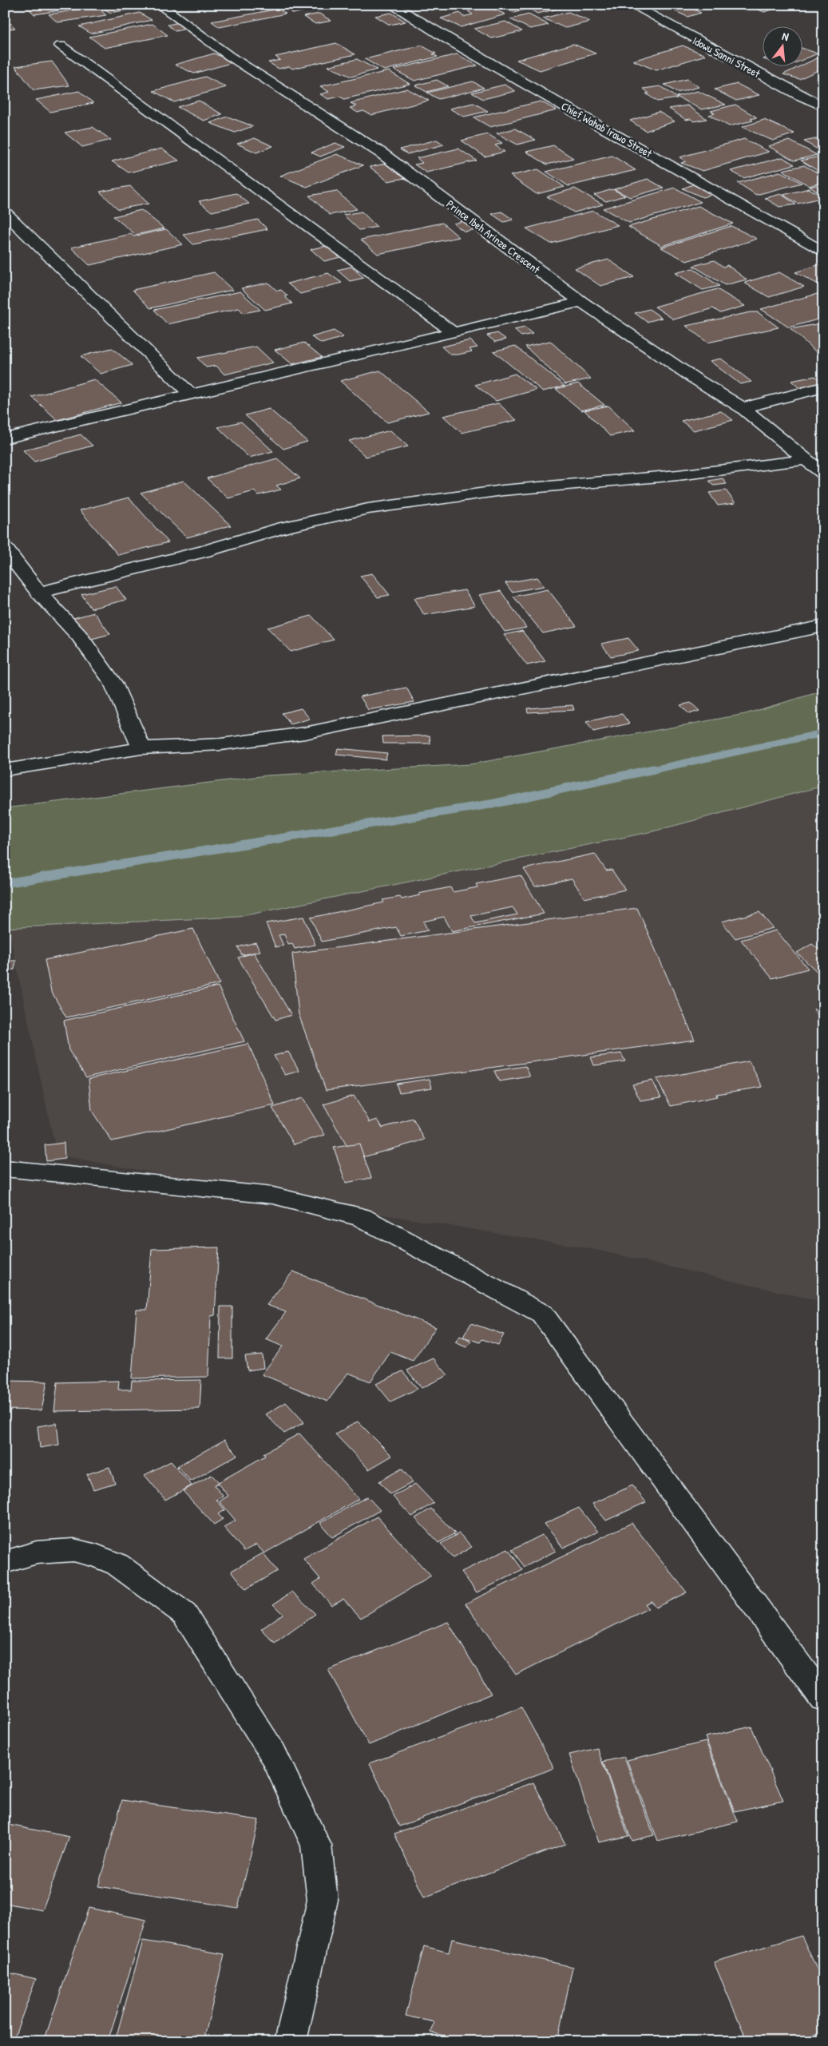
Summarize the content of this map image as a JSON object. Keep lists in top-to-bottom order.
{
  "streets": {
    "street": ["Idowu Sanni Street", "Chief Wahab Irawo Street", "Prince Ibeh Arinze Crescent"]
  },
  "north": "top"
}
